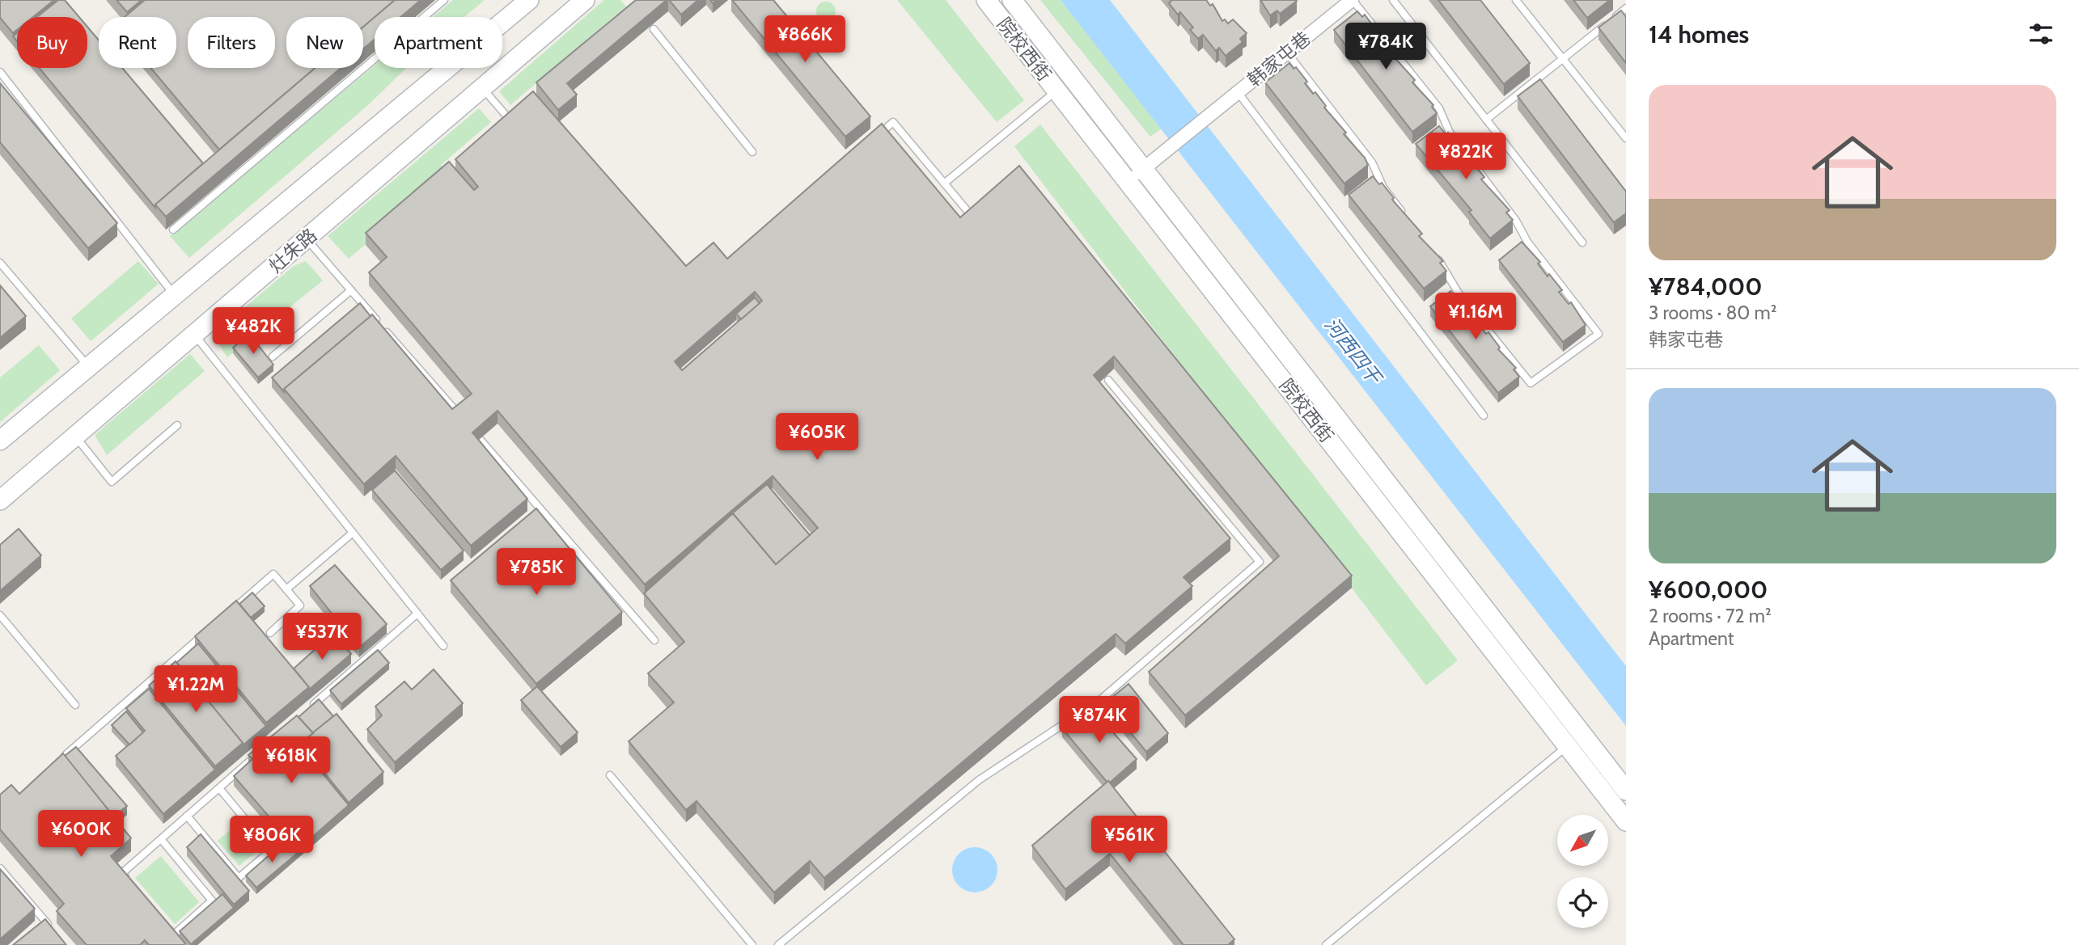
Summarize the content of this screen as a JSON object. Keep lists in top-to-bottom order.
{
  "streets": {
    "main road": ["院校西街", "灶朱路"],
    "street": ["韩家屯巷"]
  },
  "crossings": [
    ["院校西街", "韩家屯巷"]
  ],
  "water": ["河西四干"],
  "north": "bottom left",
  "page": {
    "heading": "14 homes",
    "price": [
      "¥866K",
      "¥784K",
      "¥822K",
      "¥1.16M",
      "¥482K",
      "¥605K",
      "¥785K",
      "¥537K",
      "¥1.22M",
      "¥874K",
      "¥618K",
      "¥600K",
      "¥806K",
      "¥561K"
    ],
    "chip": [
      "Buy",
      "Rent",
      "Filters",
      "New",
      "Apartment"
    ],
    "list": [
      {
        "name": "¥784,000",
        "note": "3 rooms · 80 m² · 韩家屯巷"
      },
      {
        "name": "¥600,000",
        "note": "2 rooms · 72 m² · Apartment"
      }
    ]
  }
}
